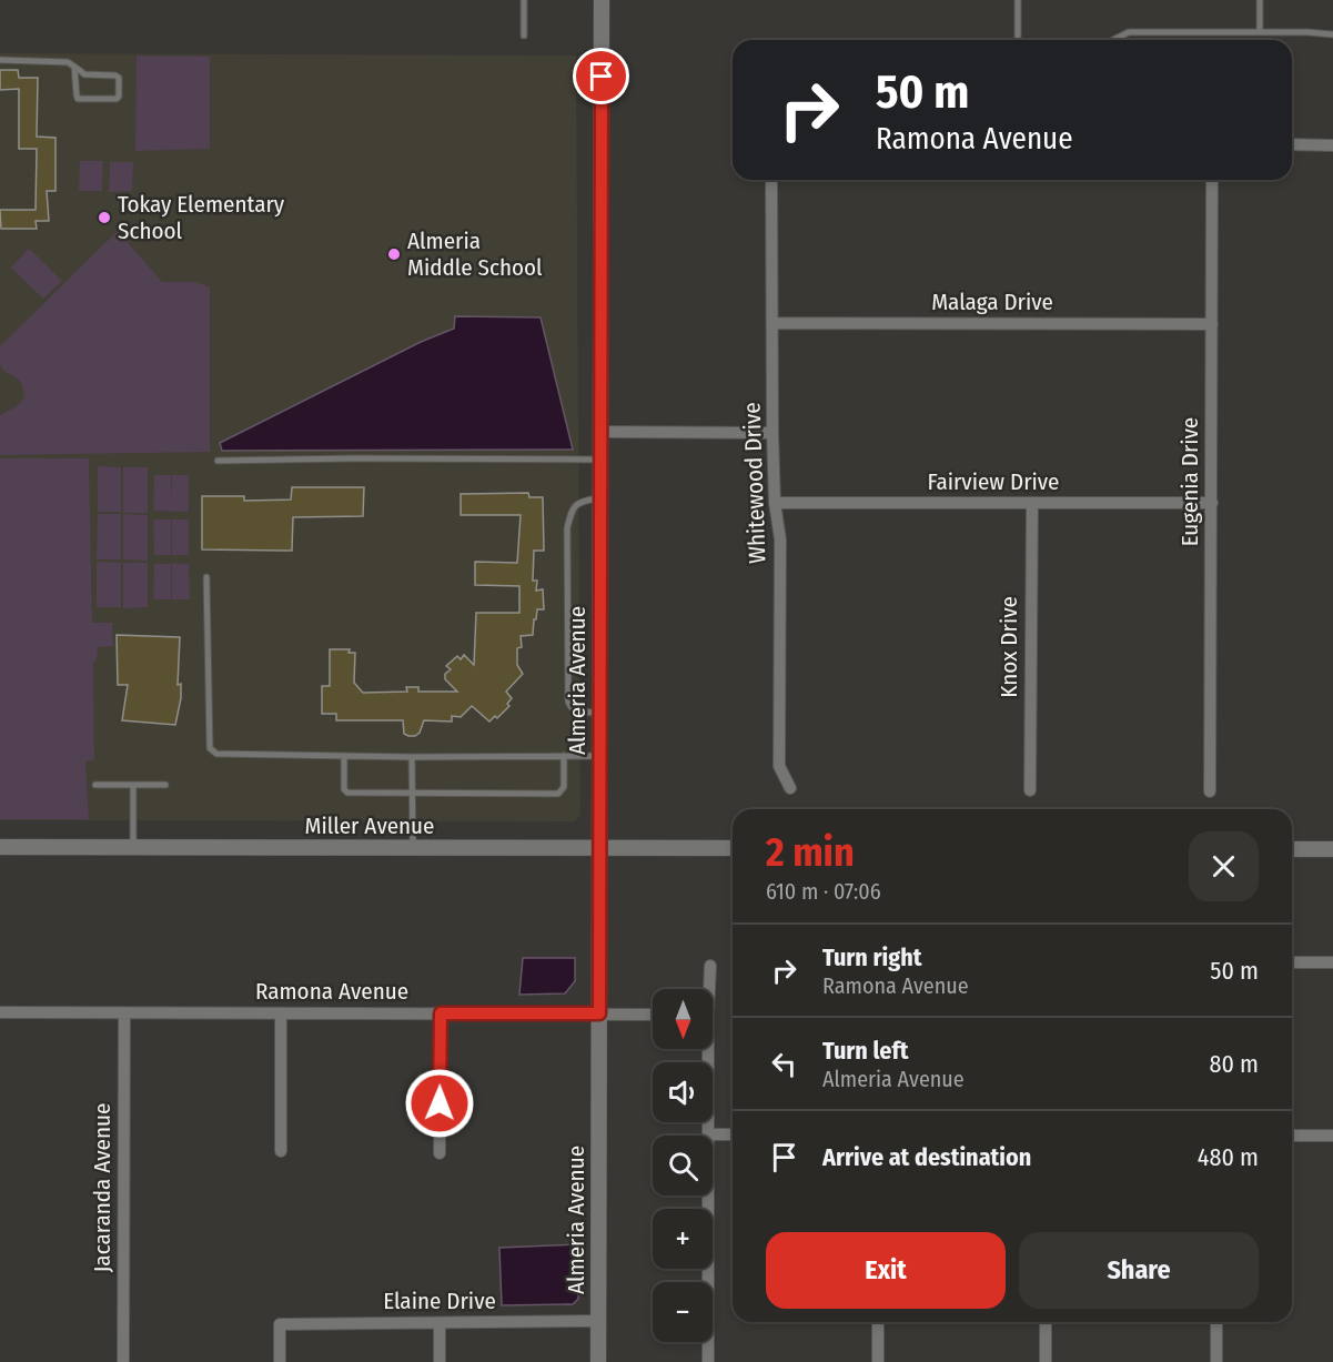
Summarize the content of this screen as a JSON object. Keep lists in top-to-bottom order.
{
  "streets": {
    "street": [
      "Malaga Drive",
      "Fairview Drive",
      "Eugenia Drive",
      "Whitewood Drive",
      "Knox Drive",
      "Almeria Avenue",
      "Miller Avenue",
      "Ramona Avenue",
      "Jacaranda Avenue",
      "Elaine Drive"
    ]
  },
  "crossings": [
    ["Malaga Drive", "Eugenia Drive"],
    ["Malaga Drive", "Whitewood Drive"],
    ["Fairview Drive", "Eugenia Drive"],
    ["Fairview Drive", "Whitewood Drive"],
    ["Fairview Drive", "Knox Drive"],
    ["Almeria Avenue", "Miller Avenue"],
    ["Almeria Avenue", "Ramona Avenue"],
    ["Almeria Avenue", "Elaine Drive"],
    ["Ramona Avenue", "Jacaranda Avenue"]
  ],
  "places": ["Tokay Elementary School", "Almeria Middle School"],
  "north": "bottom",
  "page": {
    "turn": ["50 m", "Ramona Avenue"],
    "heading": ["2 min", "610 m · 07:06"],
    "list": [
      {
        "name": "Turn right",
        "note": "Ramona Avenue",
        "value": "50 m"
      },
      {
        "name": "Turn left",
        "note": "Almeria Avenue",
        "value": "80 m"
      },
      {
        "name": "Arrive at destination",
        "value": "480 m"
      }
    ],
    "map_buttons": ["+", "−"],
    "buttons": ["Exit", "Share"]
  }
}
